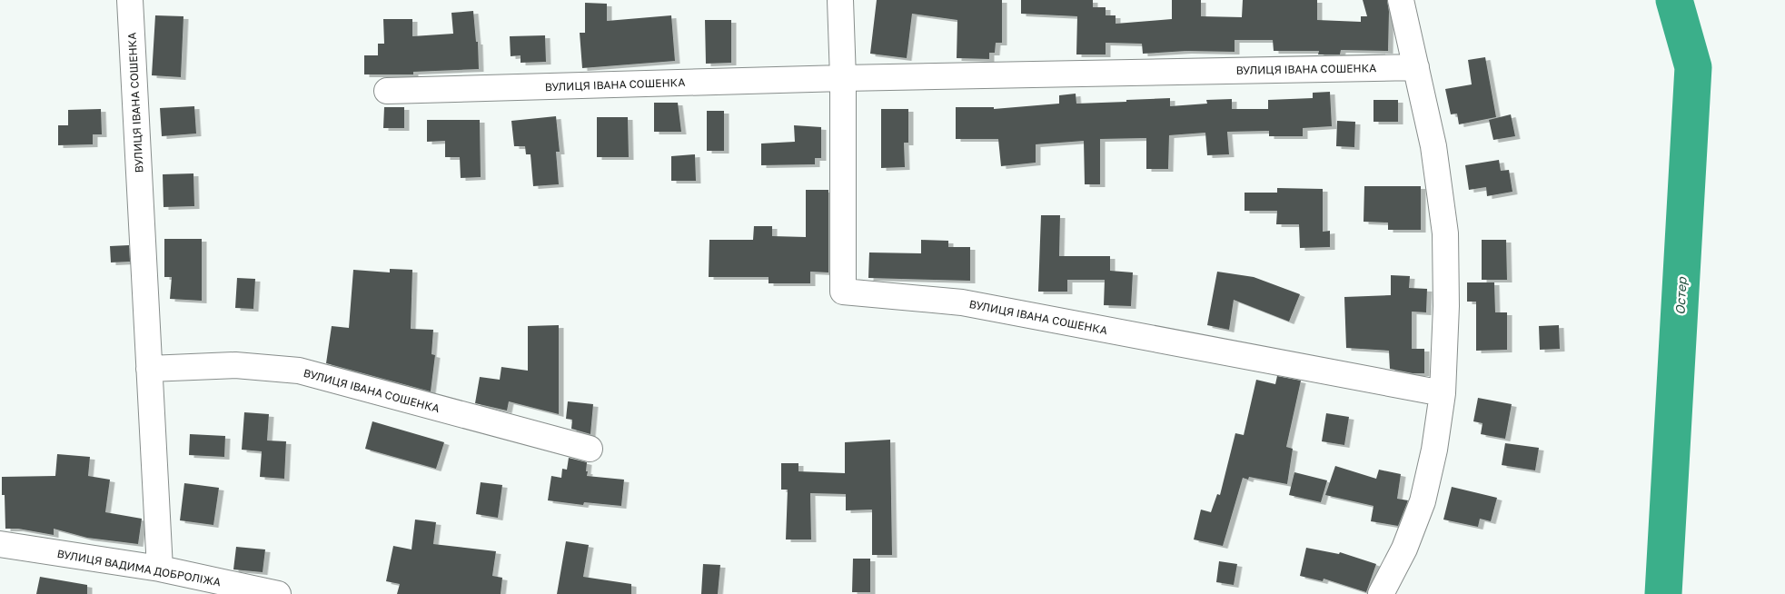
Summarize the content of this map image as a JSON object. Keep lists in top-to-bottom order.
{
  "streets": {
    "street": ["ВУЛИЦЯ ІВАНА СОШЕНКА", "ВУЛИЦЯ ВАДИМА ДОБРОЛІЖА"]
  },
  "crossings": [
    ["ВУЛИЦЯ ІВАНА СОШЕНКА", "ВУЛИЦЯ ВАДИМА ДОБРОЛІЖА"]
  ],
  "water": ["Остер"]
}
